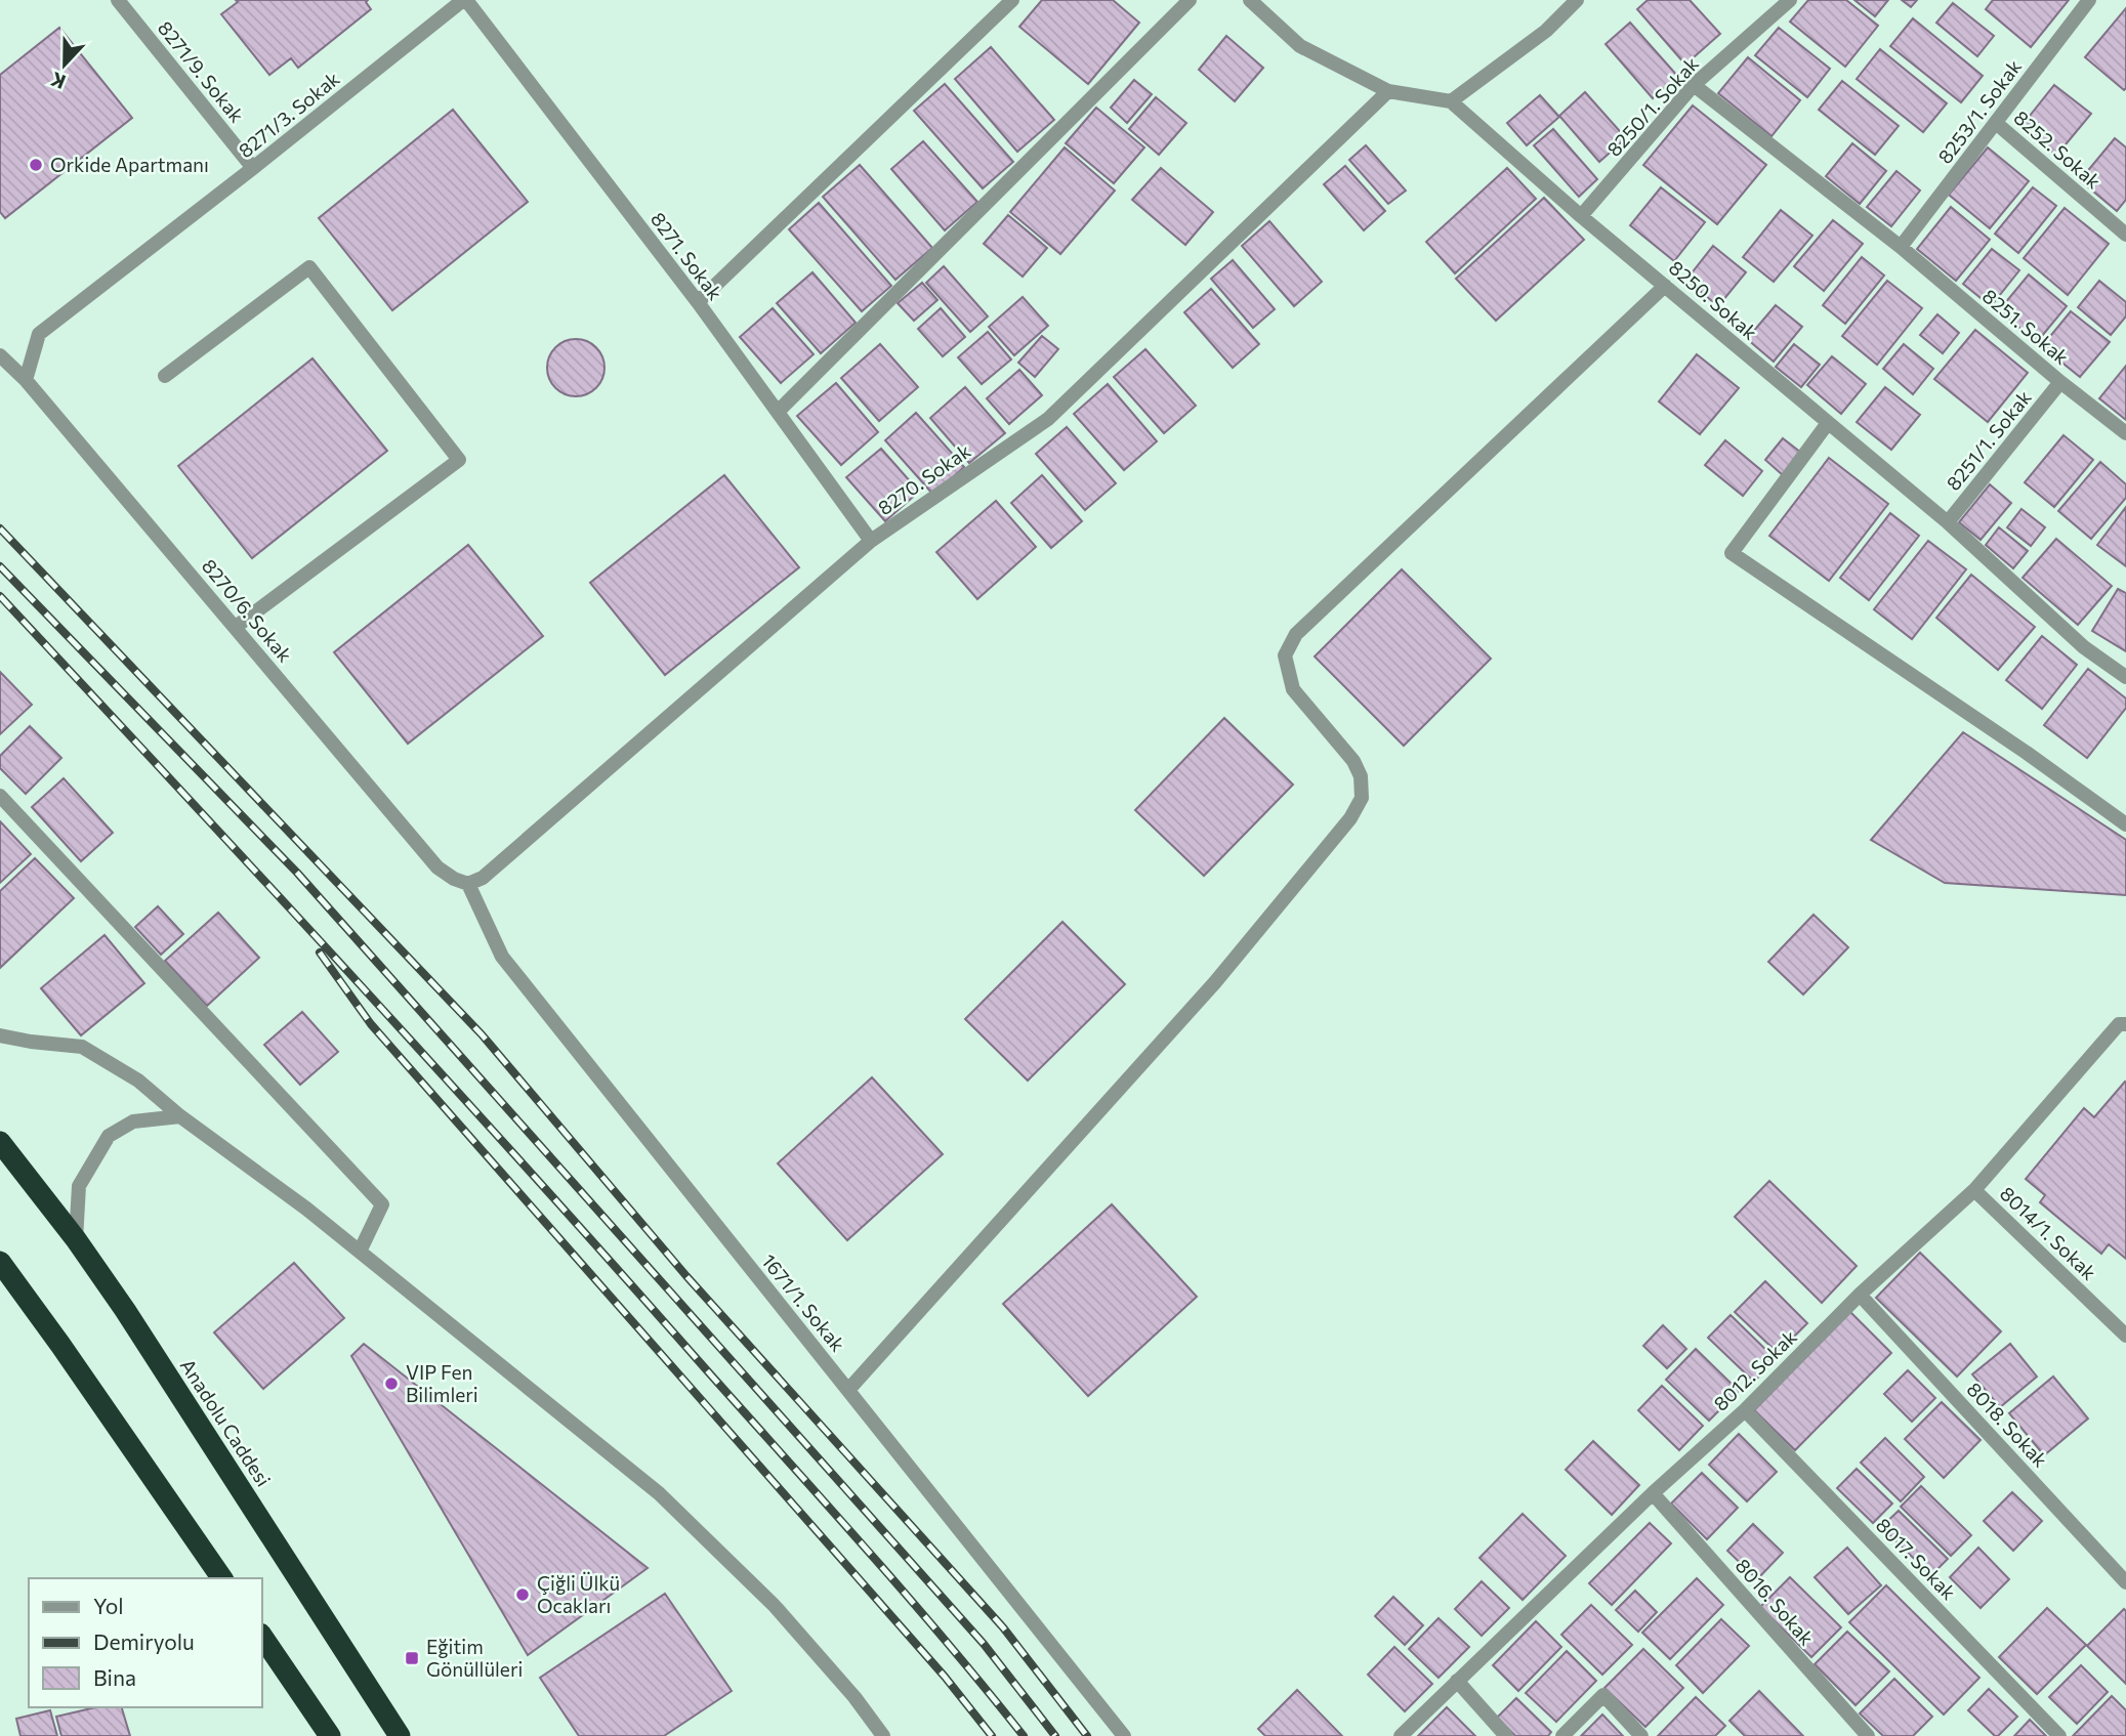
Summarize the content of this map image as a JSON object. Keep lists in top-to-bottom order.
{
  "streets": {
    "highway": ["Anadolu Caddesi"],
    "street": [
      "8271/9. Sokak",
      "8250/1. Sokak",
      "8253/1. Sokak",
      "8271/3. Sokak",
      "8252. Sokak",
      "8271. Sokak",
      "8250. Sokak",
      "8251. Sokak",
      "8251/1. Sokak",
      "8270. Sokak",
      "8270/6. Sokak",
      "8014/1. Sokak",
      "1671/1. Sokak",
      "8012. Sokak",
      "8018. Sokak",
      "8017. Sokak",
      "8016. Sokak"
    ]
  },
  "crossings": [
    ["8271/9. Sokak", "8271/3. Sokak"],
    ["8250/1. Sokak", "8250. Sokak"],
    ["8250/1. Sokak", "8251. Sokak"],
    ["8253/1. Sokak", "8252. Sokak"],
    ["8253/1. Sokak", "8251. Sokak"],
    ["8271/3. Sokak", "8271. Sokak"],
    ["8271/3. Sokak", "8270/6. Sokak"],
    ["8271. Sokak", "8270. Sokak"],
    ["8250. Sokak", "8251/1. Sokak"],
    ["8251. Sokak", "8251/1. Sokak"],
    ["8270. Sokak", "8270/6. Sokak"],
    ["8270. Sokak", "1671/1. Sokak"],
    ["8270/6. Sokak", "1671/1. Sokak"],
    ["8014/1. Sokak", "8012. Sokak"],
    ["8012. Sokak", "8018. Sokak"],
    ["8012. Sokak", "8017. Sokak"],
    ["8012. Sokak", "8016. Sokak"]
  ],
  "places": {
    "other": ["Orkide Apartmanı", "VIP Fen Bilimleri", "Çiğli Ülkü Ocakları"],
    "transit": ["Eğitim Gönüllüleri"]
  },
  "legend": ["Yol", "Demiryolu", "Bina"],
  "north": "bottom"
}
